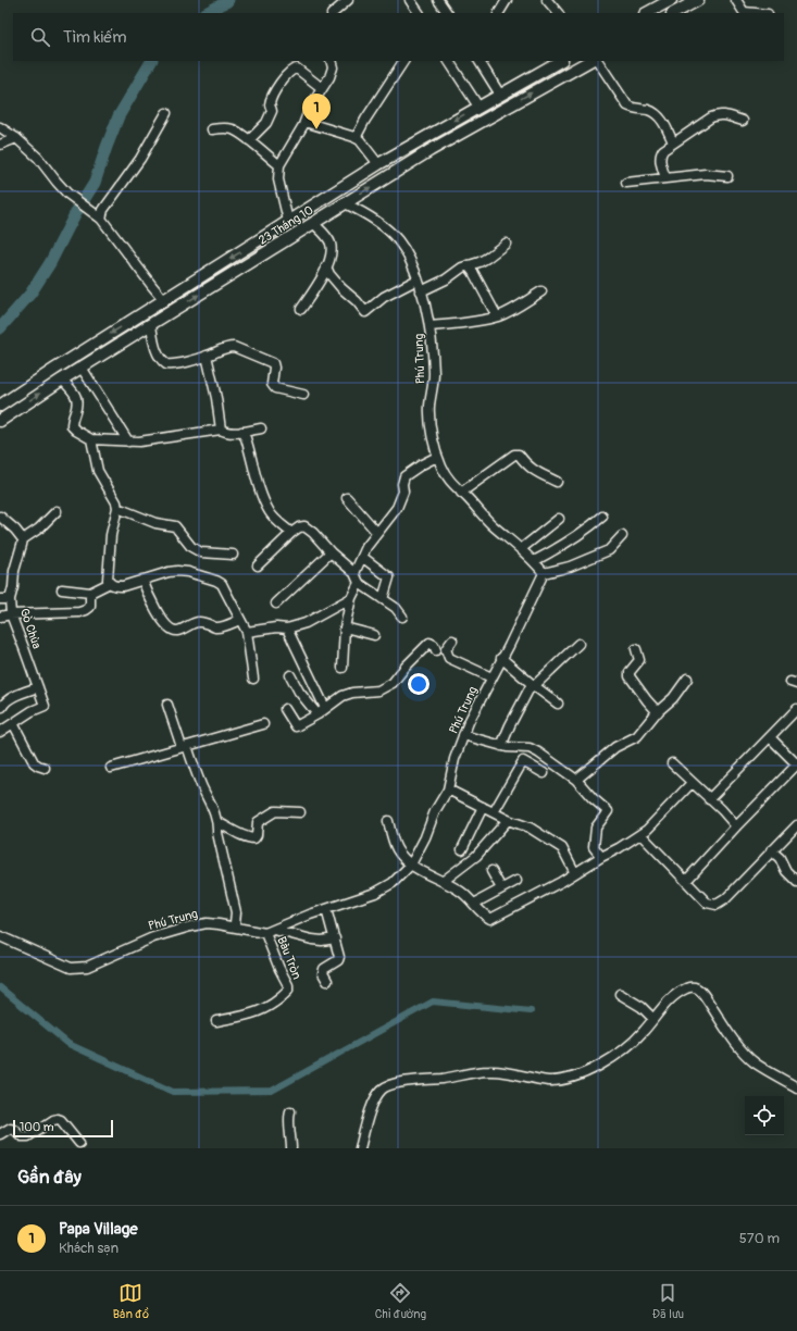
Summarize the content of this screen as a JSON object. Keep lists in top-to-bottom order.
{
  "streets": {
    "main road": ["23 Tháng 10"],
    "street": ["Phú Trung", "Gò Chùa", "Bàu Tròn"]
  },
  "crossings": [
    ["23 Tháng 10", "Phú Trung"],
    ["Phú Trung", "Bàu Tròn"]
  ],
  "scale_bar": "100 m",
  "page": {
    "search": "Tìm kiếm",
    "pins": "1",
    "scale": "100 m",
    "heading": "Gần đây",
    "list": [
      {
        "mark": "1",
        "name": "Papa Village",
        "note": "Khách sạn",
        "value": "570 m"
      }
    ],
    "nav": ["Bản đồ", "Chỉ đường", "Đã lưu"]
  }
}
